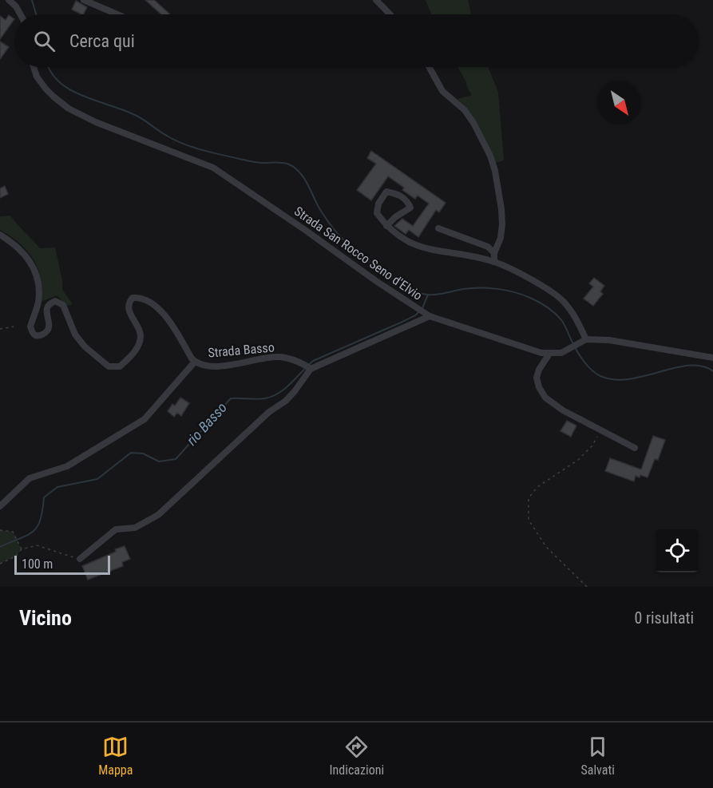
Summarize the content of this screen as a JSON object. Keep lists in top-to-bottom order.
{
  "streets": {
    "street": ["Strada San Rocco Seno d'Elvio", "Strada Basso"]
  },
  "water": ["rio Basso"],
  "scale_bar": "100 m",
  "north": "bottom right",
  "page": {
    "search": "Cerca qui",
    "scale": "100 m",
    "heading": ["Vicino", "0 risultati"],
    "nav": ["Mappa", "Indicazioni", "Salvati"]
  }
}
